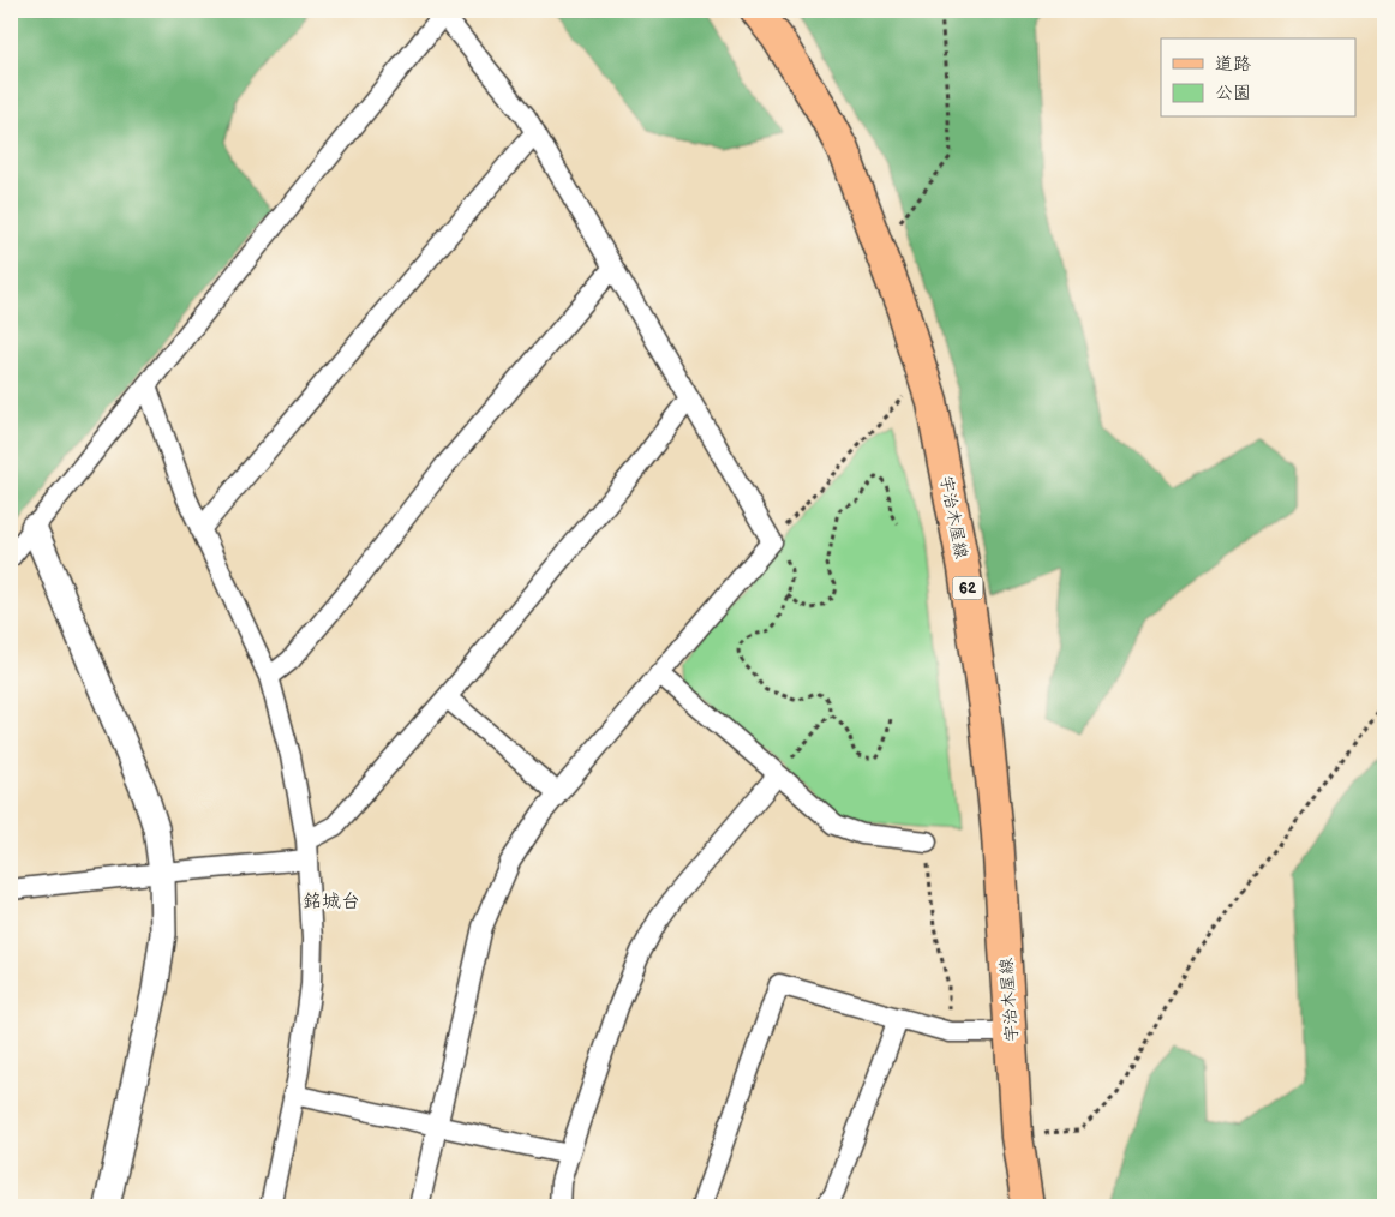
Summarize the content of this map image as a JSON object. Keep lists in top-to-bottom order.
{
  "streets": {
    "main road": ["宇治木屋線", "62"]
  },
  "districts": ["銘城台"],
  "legend": ["道路", "公園"]
}
